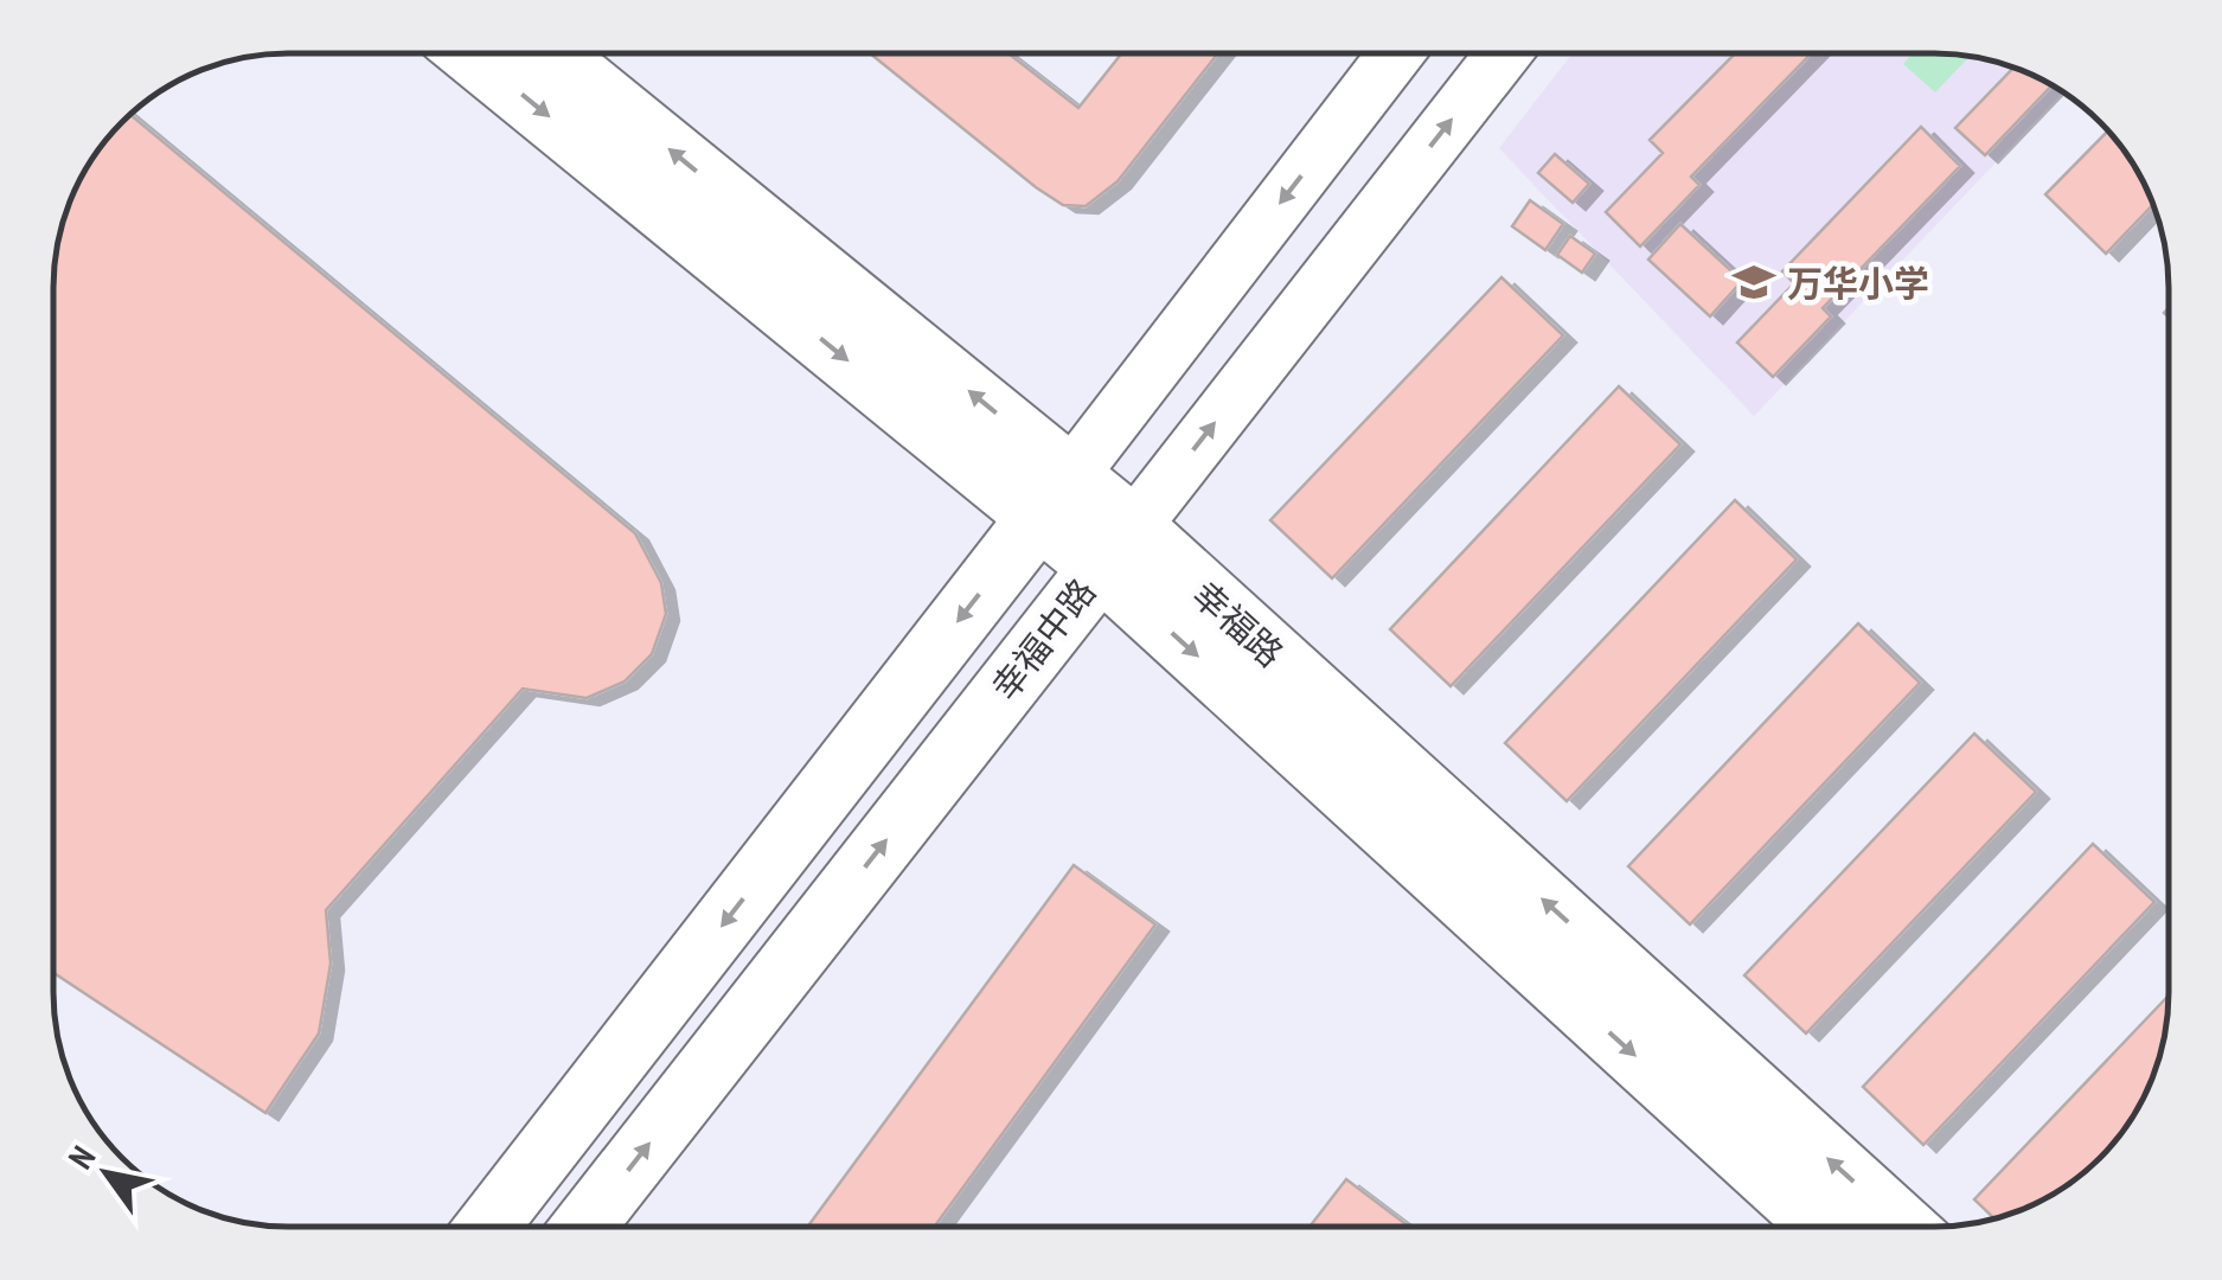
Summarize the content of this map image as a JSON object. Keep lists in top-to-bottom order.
{
  "streets": {
    "main road": ["幸福路", "幸福中路"]
  },
  "crossings": [
    ["幸福路", "幸福中路"]
  ],
  "places": {
    "school or university": ["万华小学"]
  },
  "north": "top left"
}
